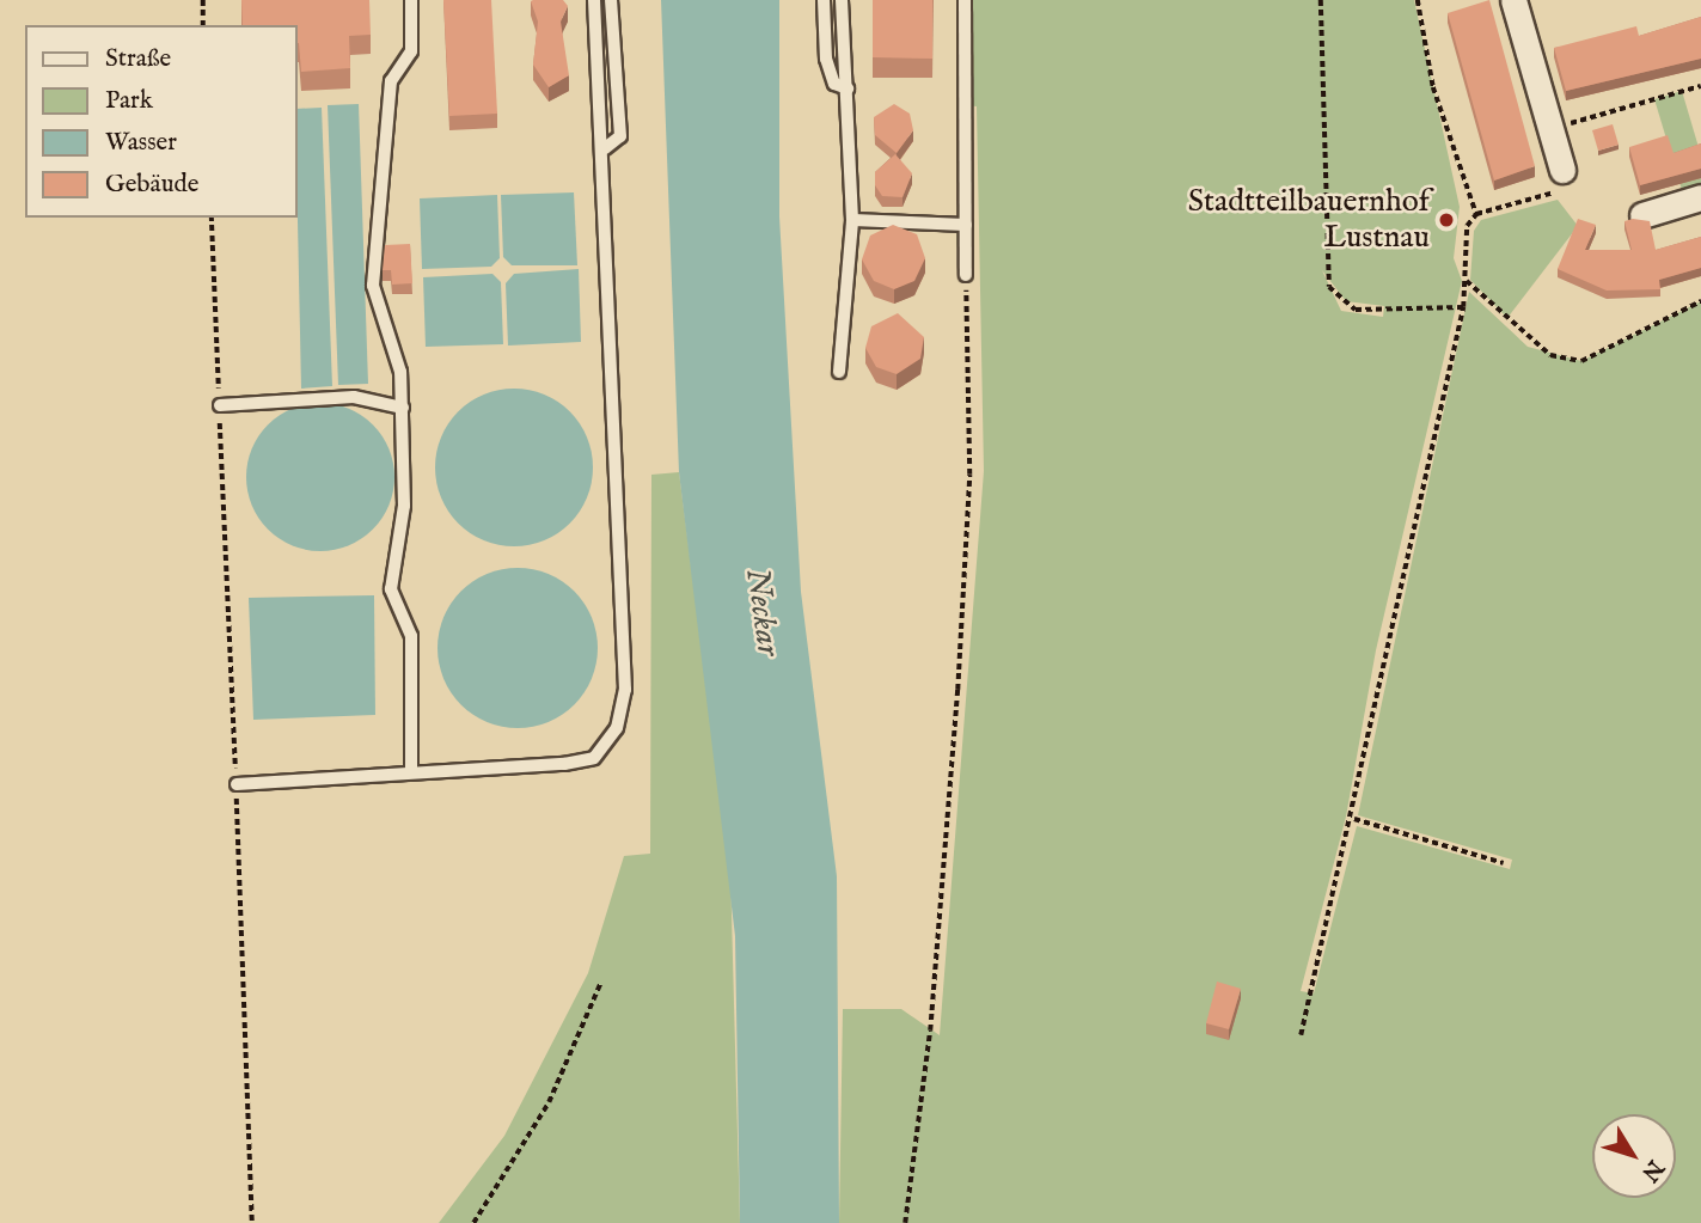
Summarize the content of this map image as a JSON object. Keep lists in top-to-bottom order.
{
  "water": ["Neckar"],
  "places": ["Stadtteilbauernhof Lustnau"],
  "legend": [
    "Straße",
    "Park",
    "Wasser",
    "Gebäude"
  ],
  "north": "bottom right"
}
